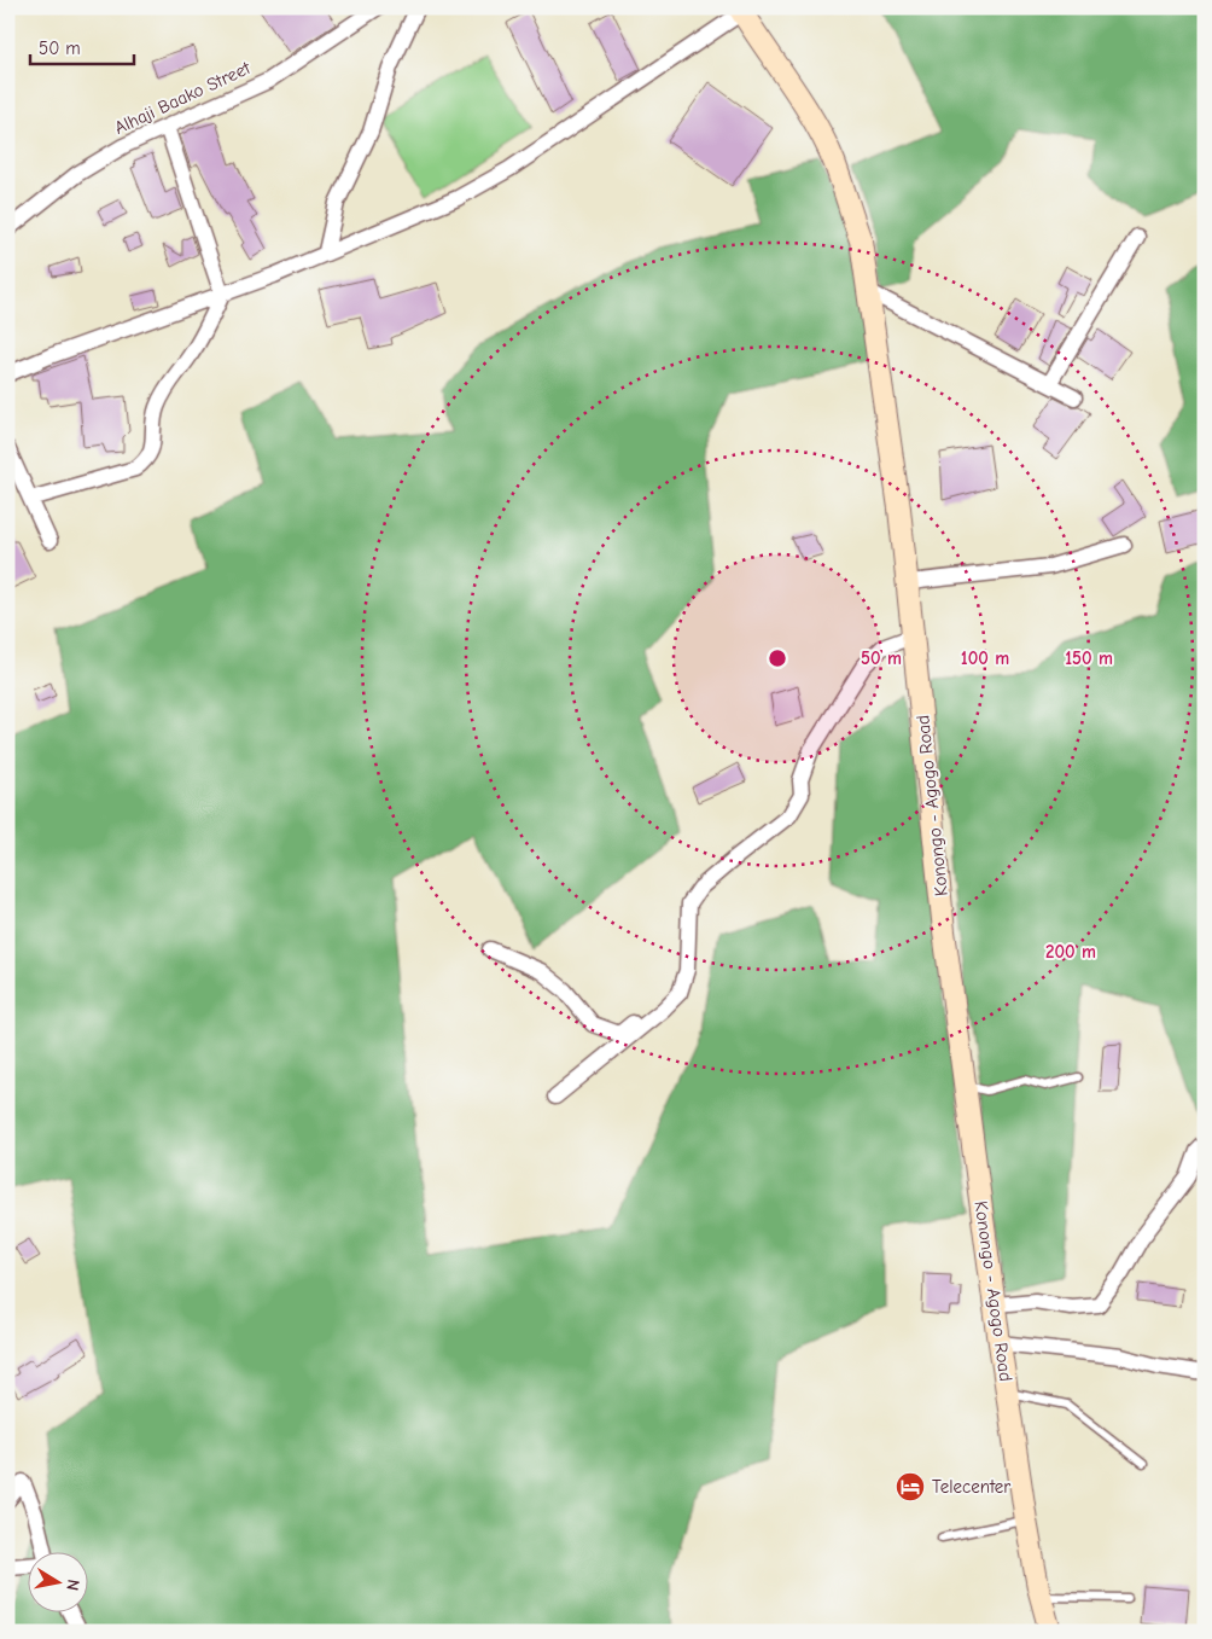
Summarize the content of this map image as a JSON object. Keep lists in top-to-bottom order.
{
  "streets": {
    "main road": ["Konongo - Agogo Road"],
    "street": ["Alhaji Baako Street"]
  },
  "places": {
    "hotel": ["Telecenter"]
  },
  "scale_bar": "50 m",
  "north": "right",
  "rings": [
    "50 m",
    "100 m",
    "150 m",
    "200 m"
  ]
}
